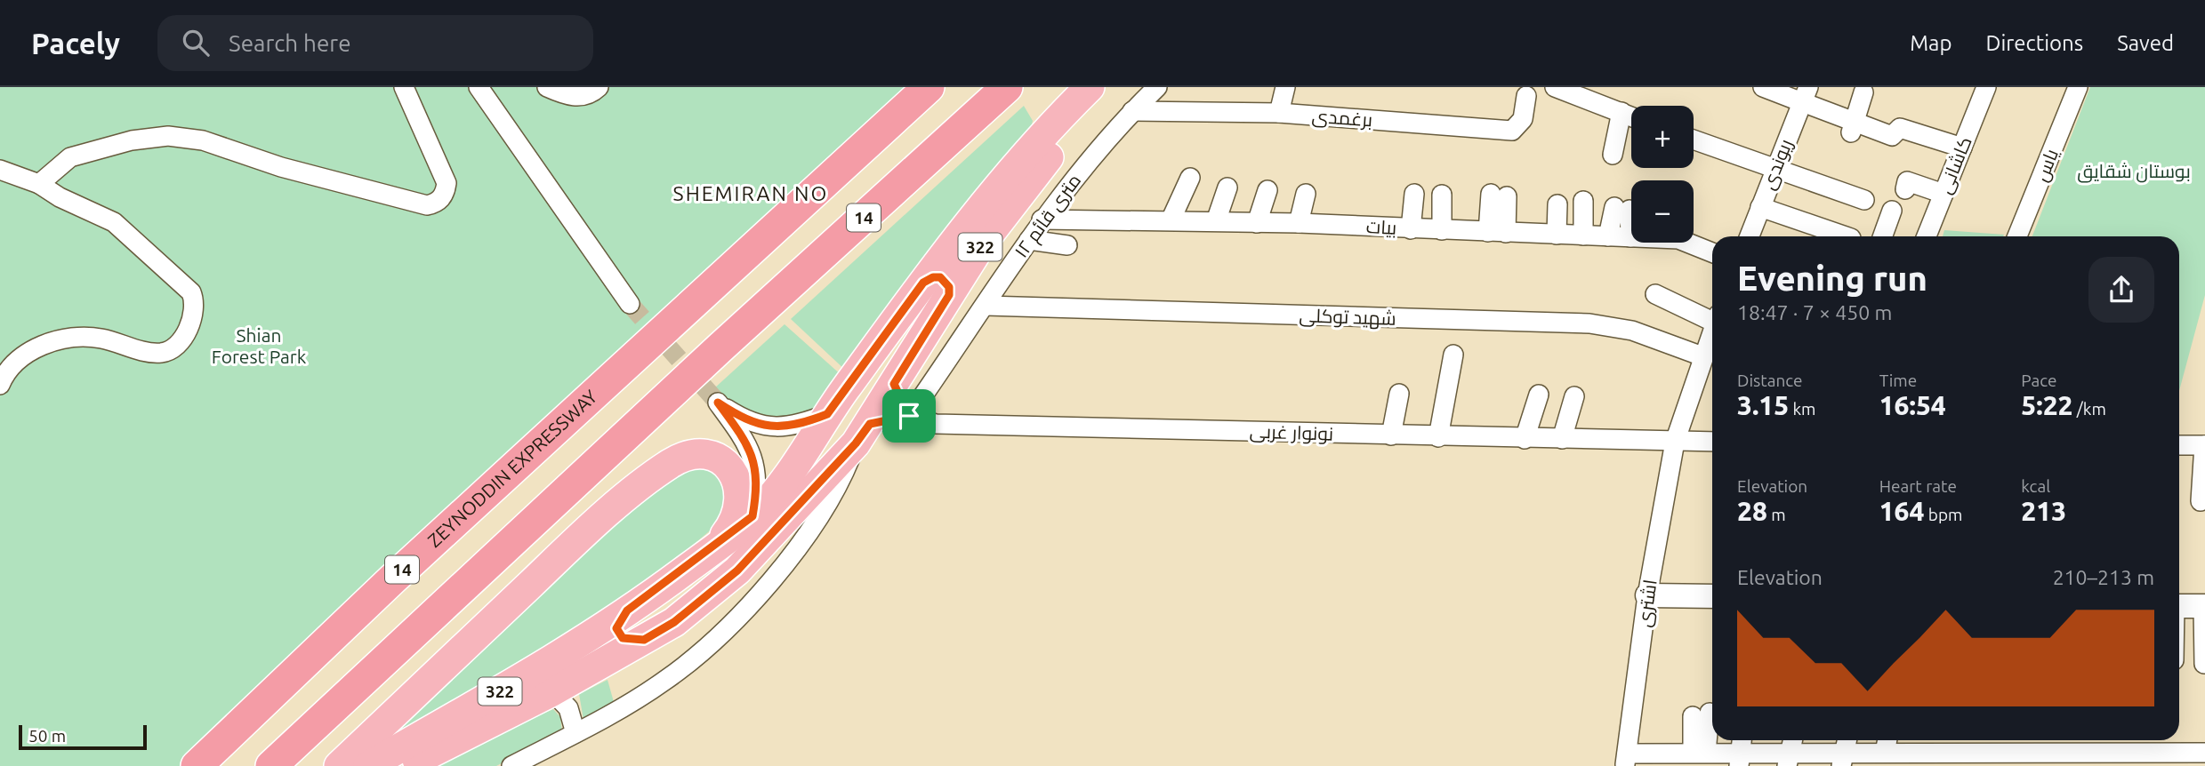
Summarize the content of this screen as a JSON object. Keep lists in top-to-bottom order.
{
  "streets": {
    "highway": ["14", "ZEYNODDIN EXPRESSWAY"],
    "main road": ["322"],
    "street": [
      "برغمدی",
      "ریوندی",
      "کاشانی",
      "یاس",
      "۱۲ متری قائم",
      "بیات",
      "شهید توکلی",
      "نونوار غربی",
      "اشتری"
    ]
  },
  "crossings": [
    ["برغمدی", "۱۲ متری قائم"],
    ["۱۲ متری قائم", "بیات"],
    ["۱۲ متری قائم", "شهید توکلی"],
    ["۱۲ متری قائم", "نونوار غربی"],
    ["نونوار غربی", "اشتری"]
  ],
  "districts": ["SHEMIRAN NO"],
  "parks": ["بوستان شقایق", "Shian Forest Park"],
  "scale_bar": "50 m",
  "page": {
    "header": "Pacely",
    "search": "Search here",
    "nav": ["Map", "Directions", "Saved"],
    "map_buttons": ["+", "−"],
    "heading": ["Evening run", "18:47 · 7 × 450 m"],
    "stats": [
      ["Distance", "3.15 km"],
      ["Time", "16:54"],
      ["Pace", "5:22 /km"],
      ["Elevation", "28 m"],
      ["Heart rate", "164 bpm"],
      ["kcal", "213"]
    ],
    "chart": ["Elevation", "210–213 m"],
    "scale": "50 m"
  }
}
